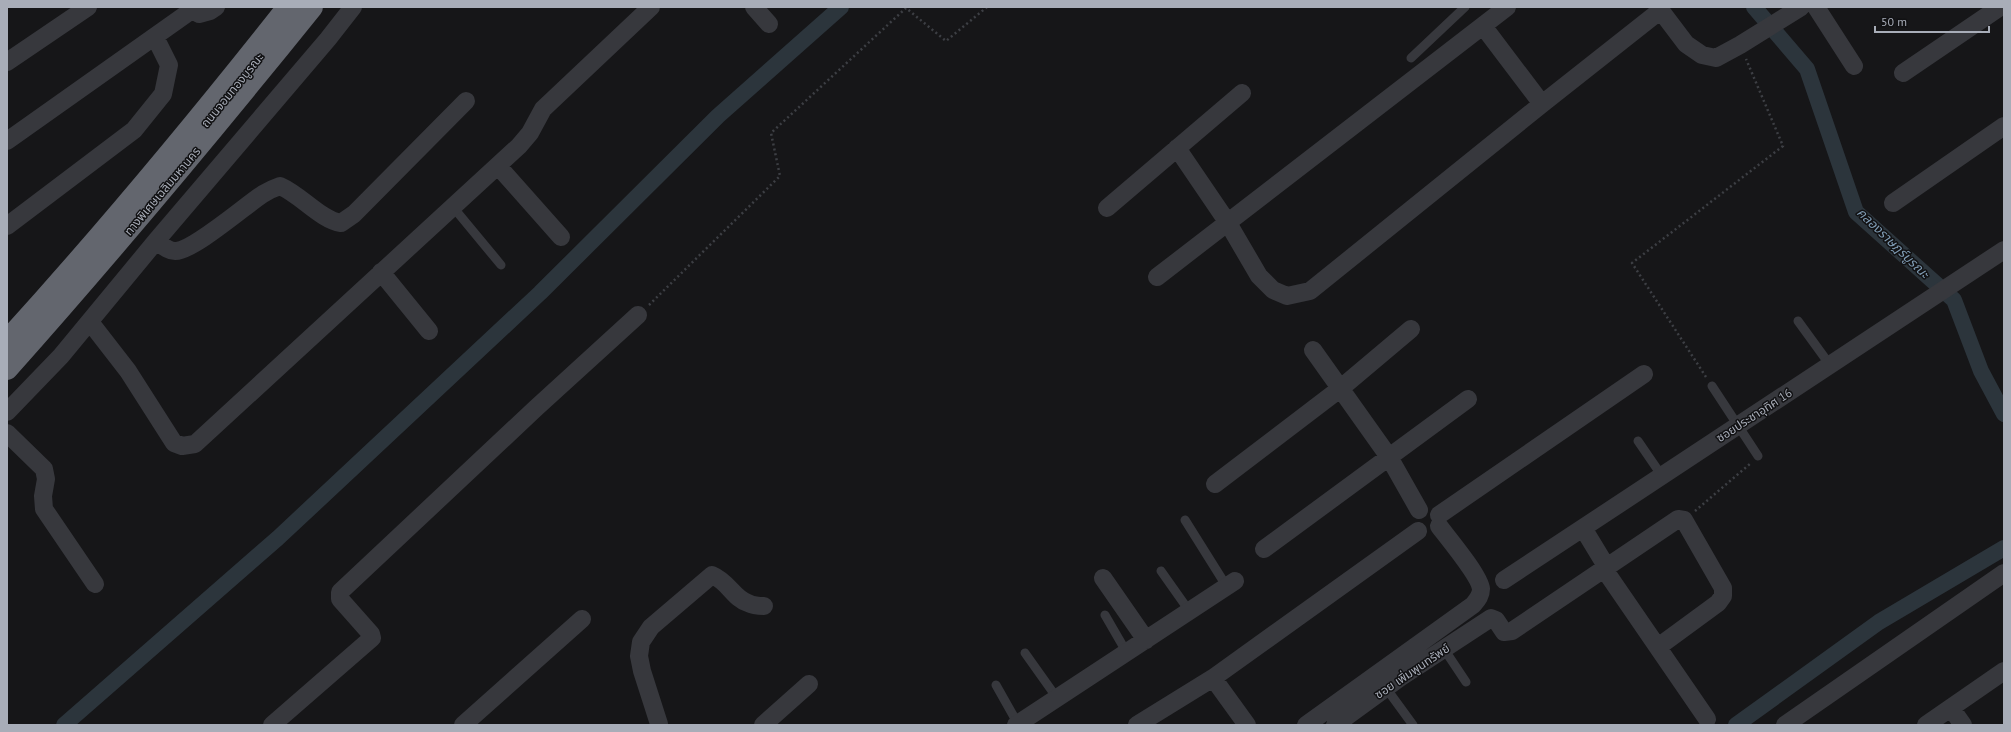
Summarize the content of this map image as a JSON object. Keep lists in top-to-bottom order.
{
  "streets": {
    "highway": ["ทางพิเศษเฉลิมมหานคร"],
    "street": ["ถนนจอมทองบูรณะ", "ซอยประชาอุทิศ 16", "ซอย เพิ่มพูนทรัพย์"]
  },
  "water": ["คลองราษฎร์บูรณะ"],
  "scale_bar": "50 m"
}
